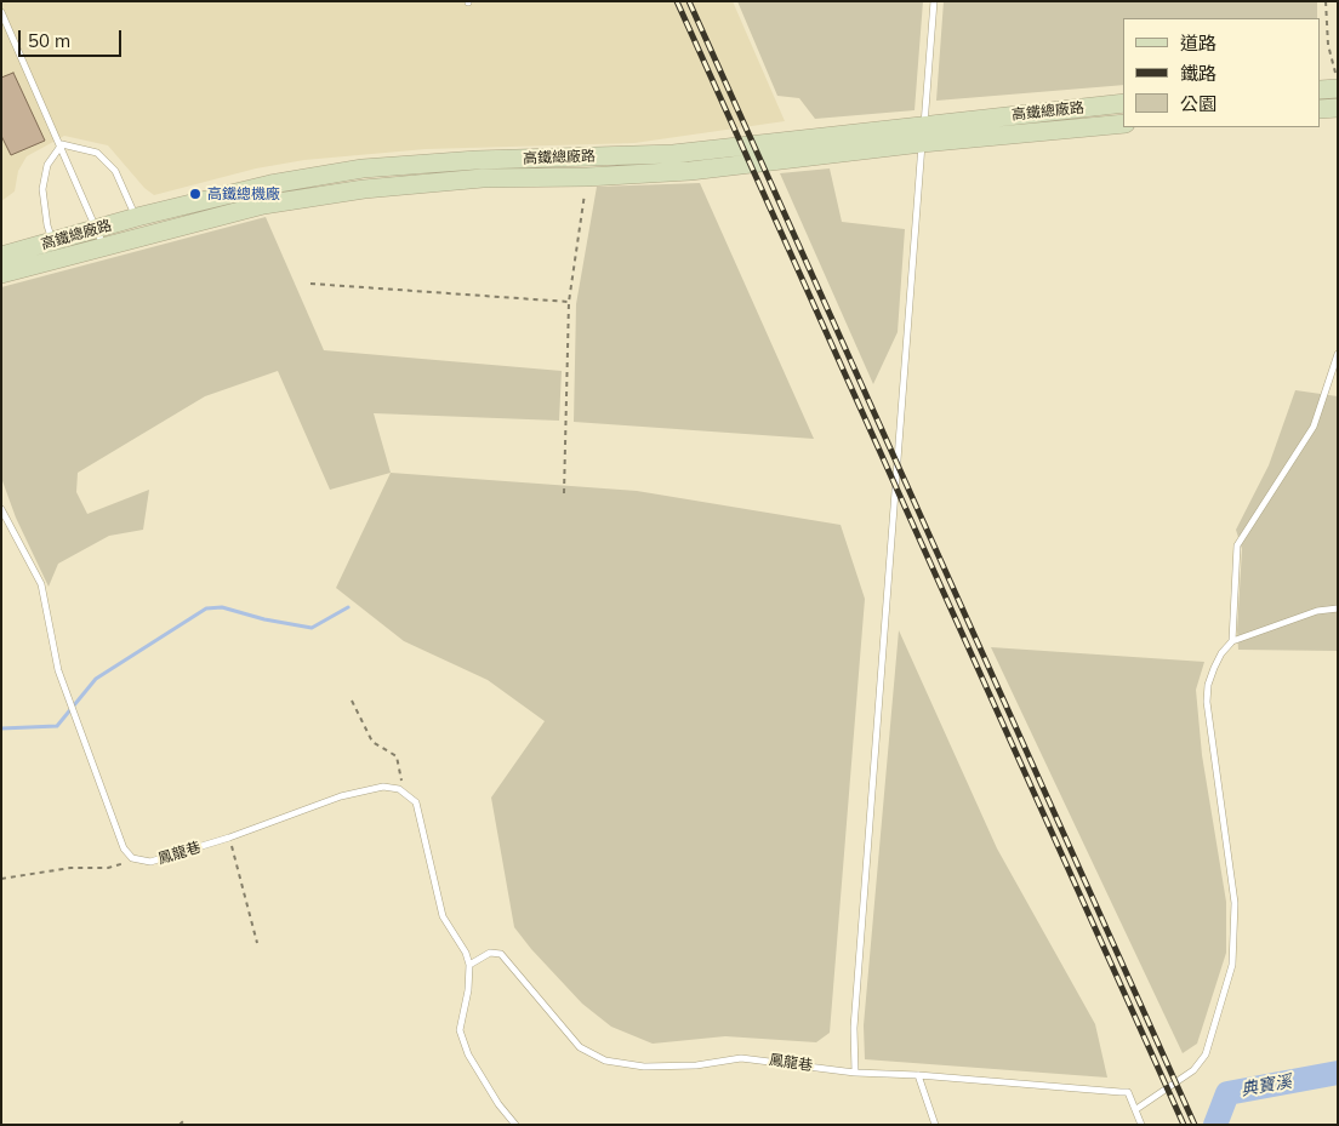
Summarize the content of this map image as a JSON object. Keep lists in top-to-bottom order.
{
  "streets": {
    "street": ["高鐵總廠路"],
    "lane": ["鳳龍巷"]
  },
  "water": ["典寶溪"],
  "places": ["高鐵總機廠"],
  "legend": ["道路", "鐵路", "公園"],
  "scale_bar": "50 m"
}
